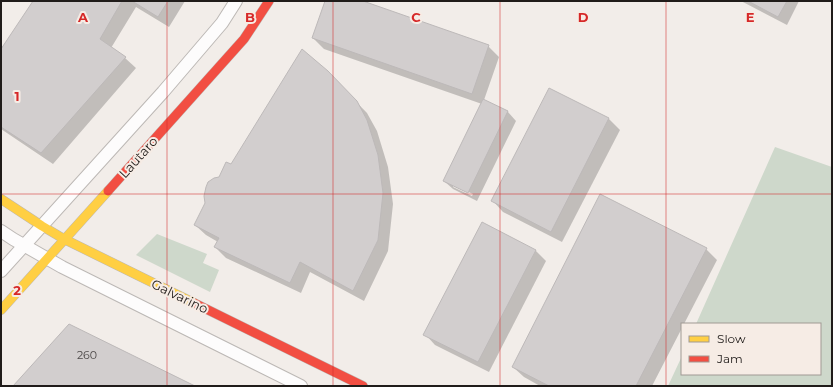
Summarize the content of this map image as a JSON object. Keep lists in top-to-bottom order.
{
  "streets": {
    "street": ["Lautaro", "Galvarino"]
  },
  "crossings": [
    ["Lautaro", "Galvarino"]
  ],
  "house_numbers": ["260"],
  "legend": ["Slow", "Jam"],
  "grid": {
    "columns": [
      "A",
      "B",
      "C",
      "D",
      "E"
    ],
    "rows": ["1", "2"]
  }
}
